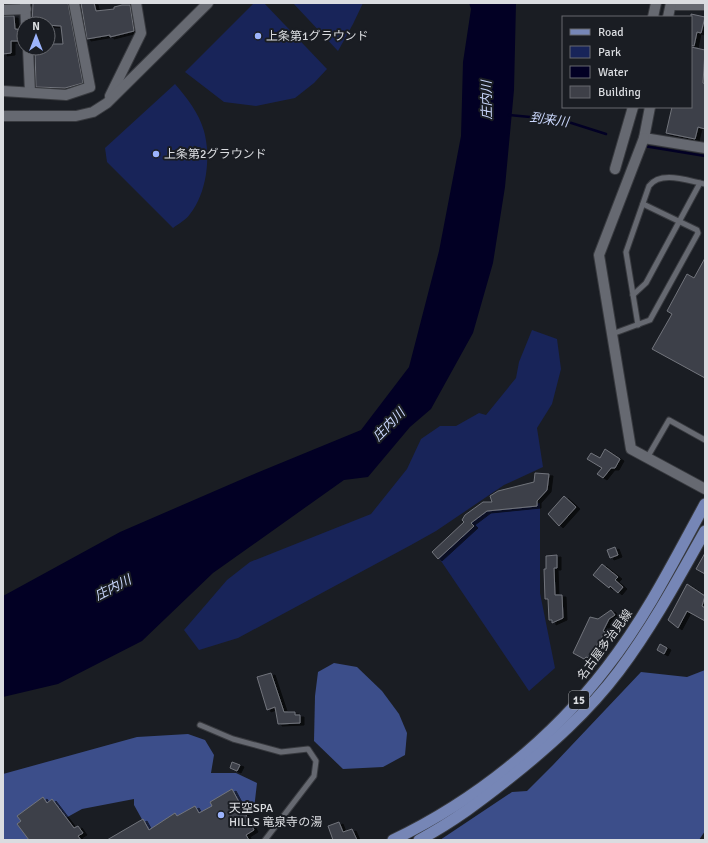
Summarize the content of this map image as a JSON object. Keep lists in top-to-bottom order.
{
  "streets": {
    "main road": ["名古屋多治見線", "15"]
  },
  "water": ["庄内川", "到来川"],
  "places": ["上条第1グラウンド", "上条第2グラウンド", "天空SPA HILLS 竜泉寺の湯"],
  "legend": [
    "Road",
    "Park",
    "Water",
    "Building"
  ],
  "north": "top"
}
